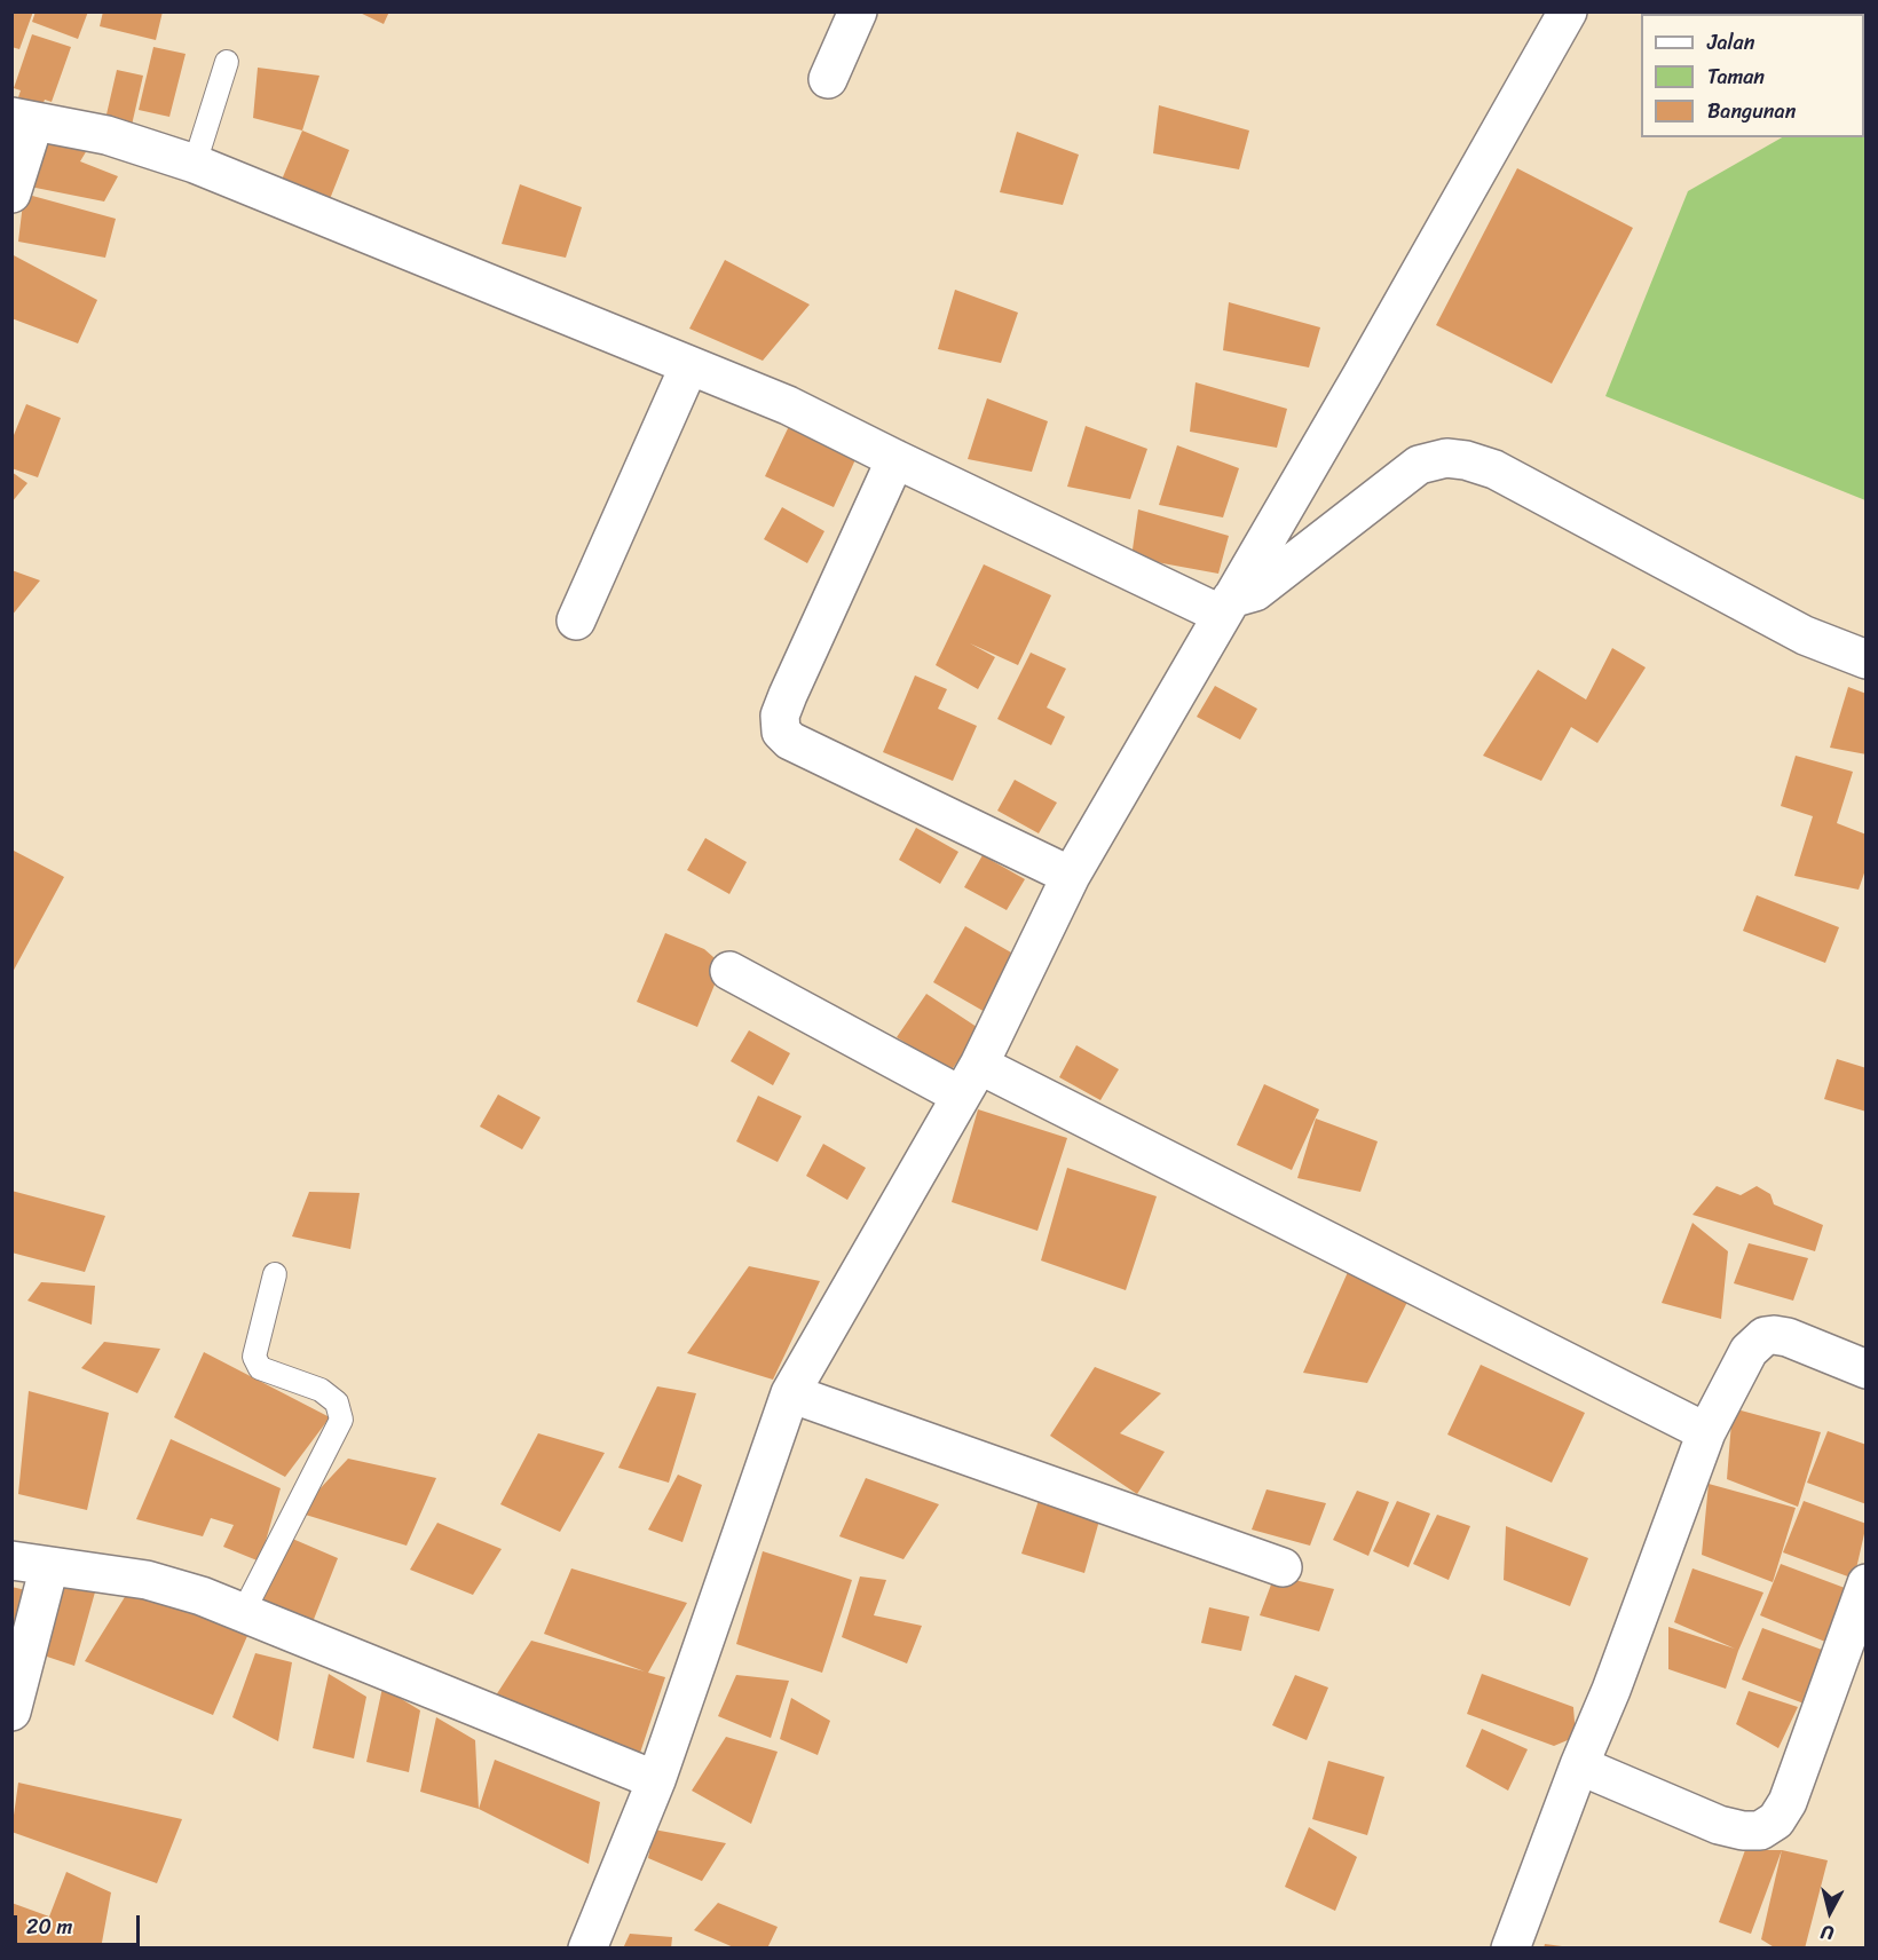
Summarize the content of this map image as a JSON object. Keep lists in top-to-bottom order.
{
  "legend": ["Jalan", "Taman", "Bangunan"],
  "scale_bar": "20 m",
  "north": "bottom"
}
